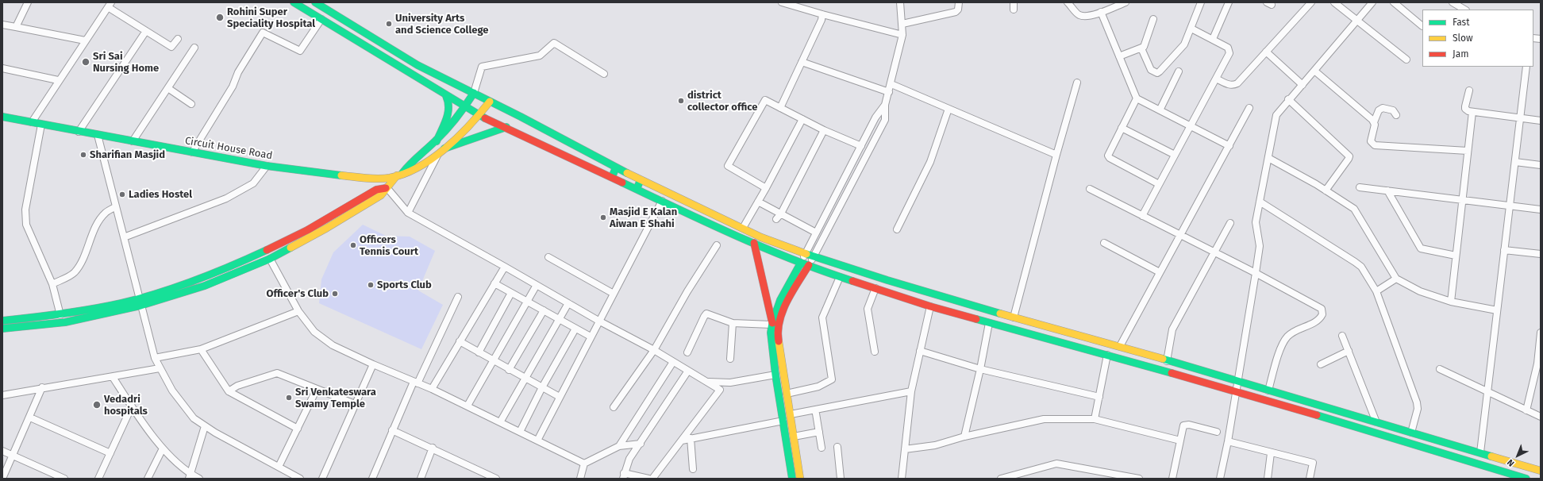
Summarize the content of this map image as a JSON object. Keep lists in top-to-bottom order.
{
  "streets": {
    "main road": ["Circuit House Road"]
  },
  "places": [
    "Rohini Super Speciality Hospital",
    "University Arts and Science College",
    "Sri Sai Nursing Home",
    "district collector office",
    "Sharifian Masjid",
    "Ladies Hostel",
    "Masjid E Kalan Aiwan E Shahi",
    "Officers Tennis Court",
    "Sports Club",
    "Officer's Club",
    "Sri Venkateswara Swamy Temple",
    "Vedadri hospitals"
  ],
  "legend": ["Fast", "Slow", "Jam"],
  "north": "bottom left"
}
